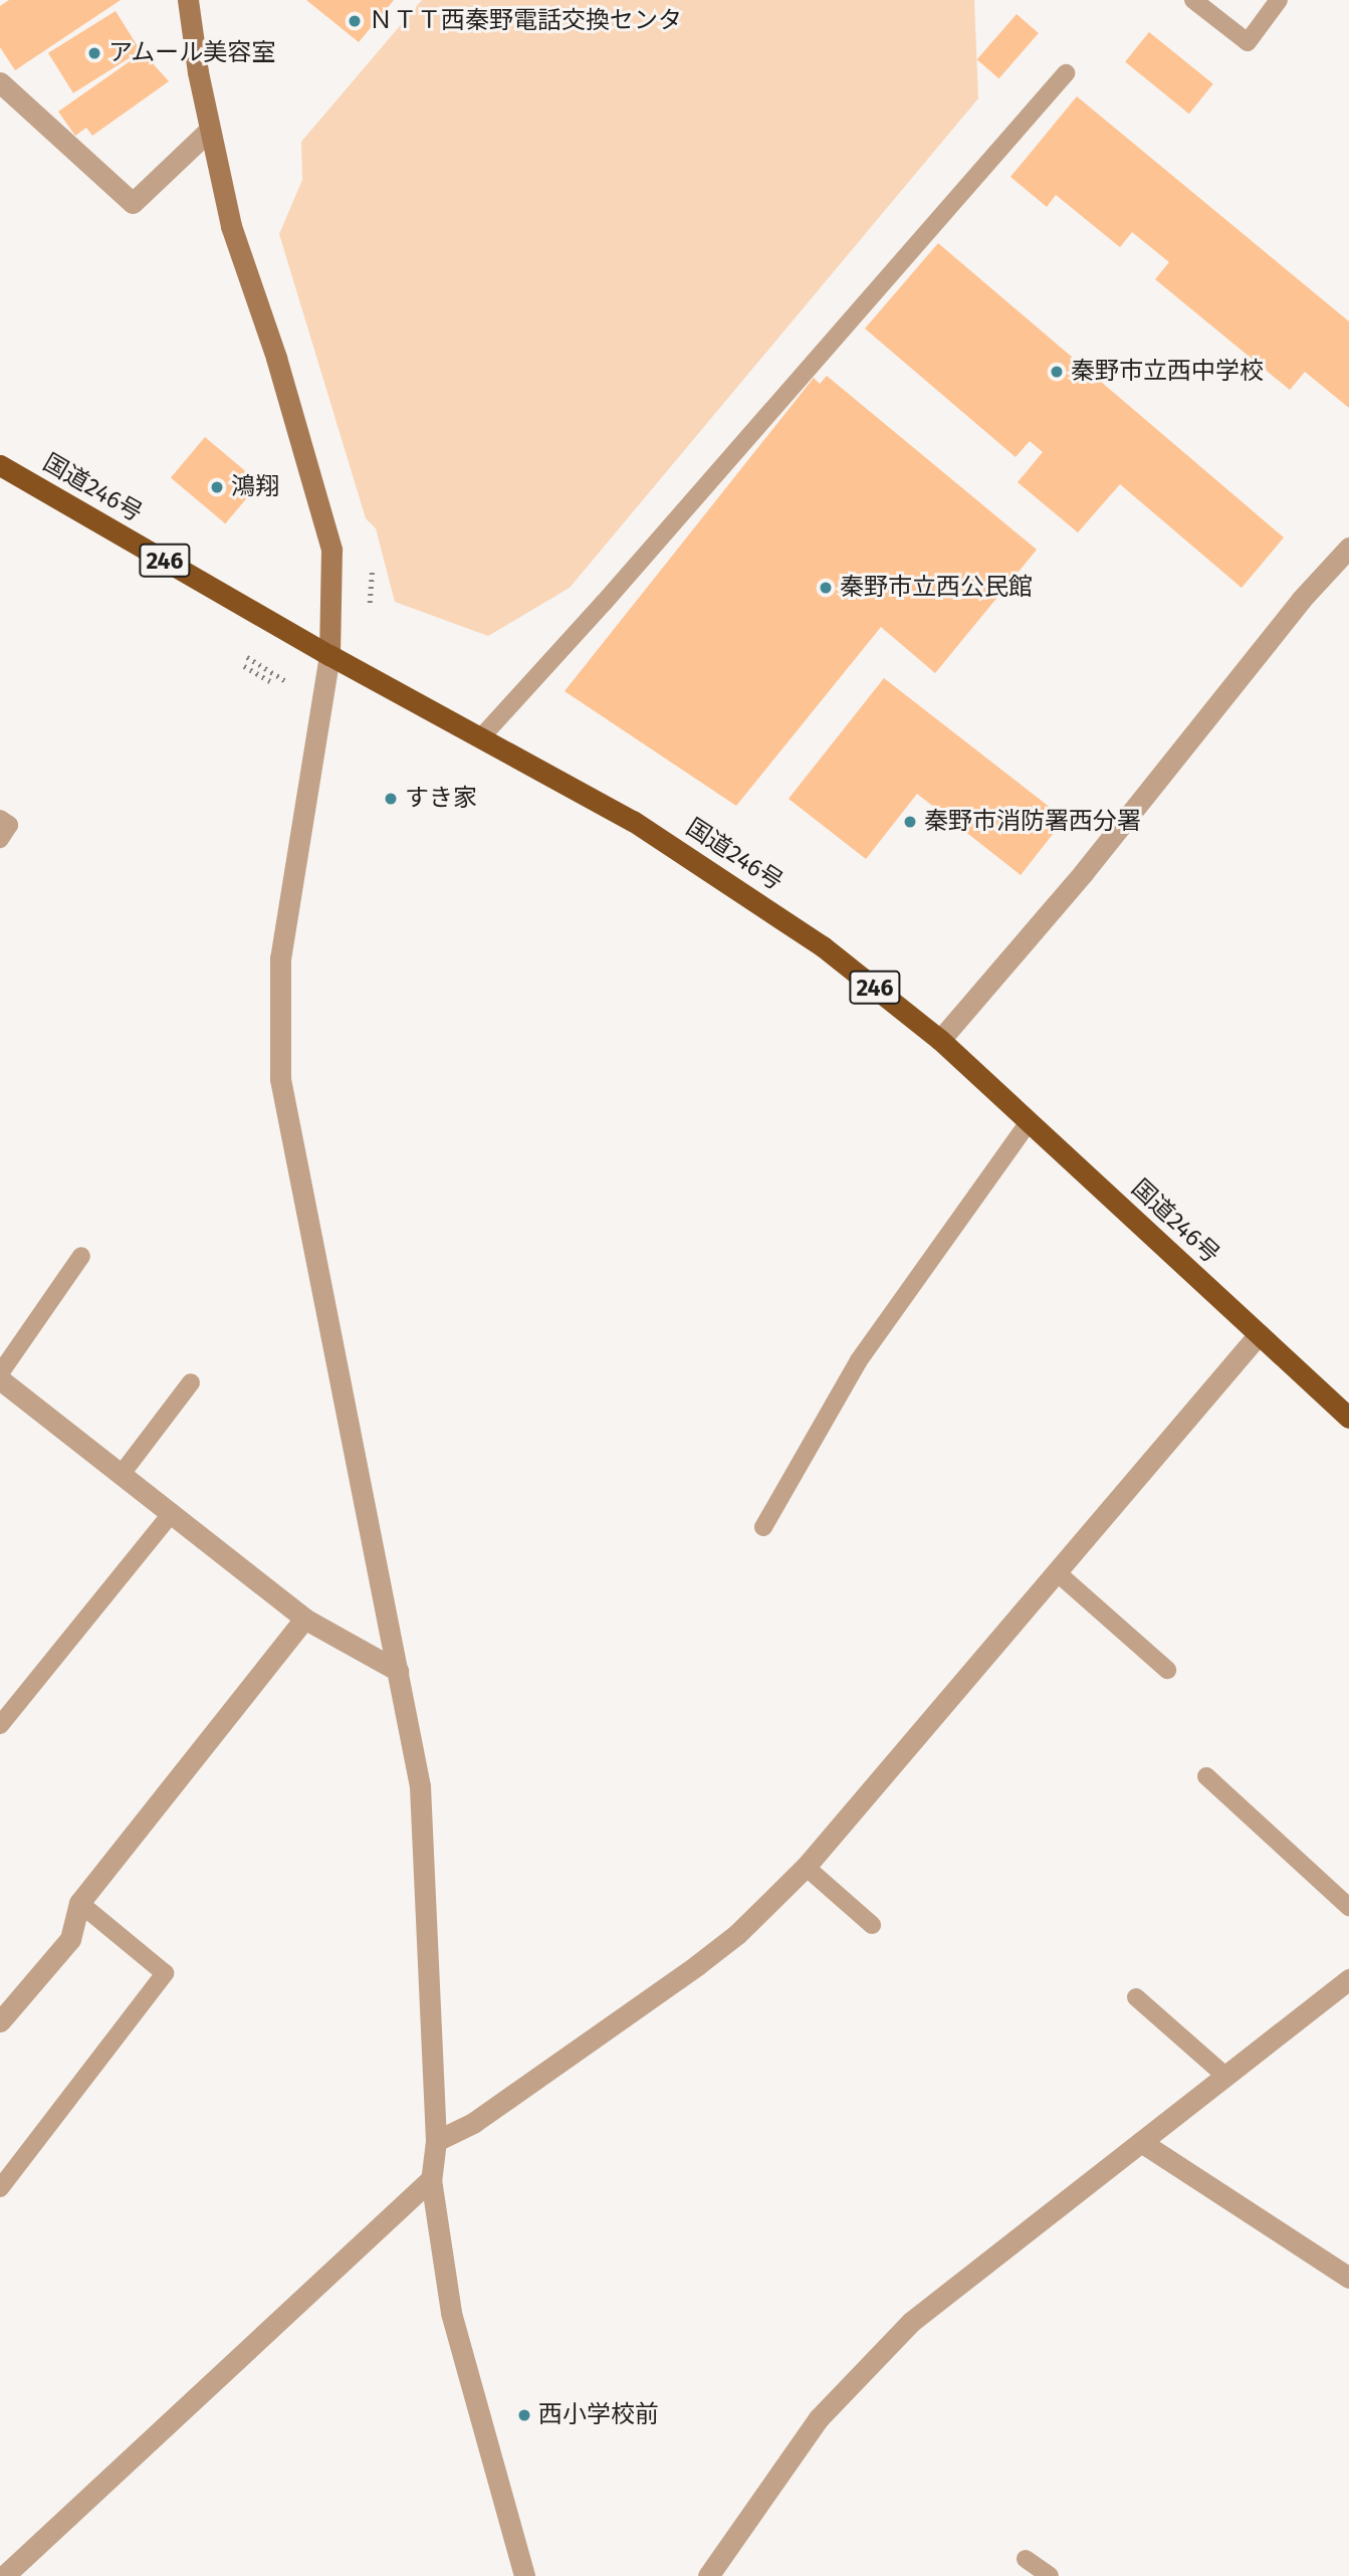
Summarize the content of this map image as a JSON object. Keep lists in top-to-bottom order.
{
  "streets": {
    "highway": ["国道246号", "246"]
  },
  "places": [
    "ＮＴＴ西秦野電話交換センタ",
    "アムール美容室",
    "秦野市立西中学校",
    "鴻翔",
    "秦野市立西公民館",
    "すき家",
    "秦野市消防署西分署",
    "西小学校前"
  ]
}
